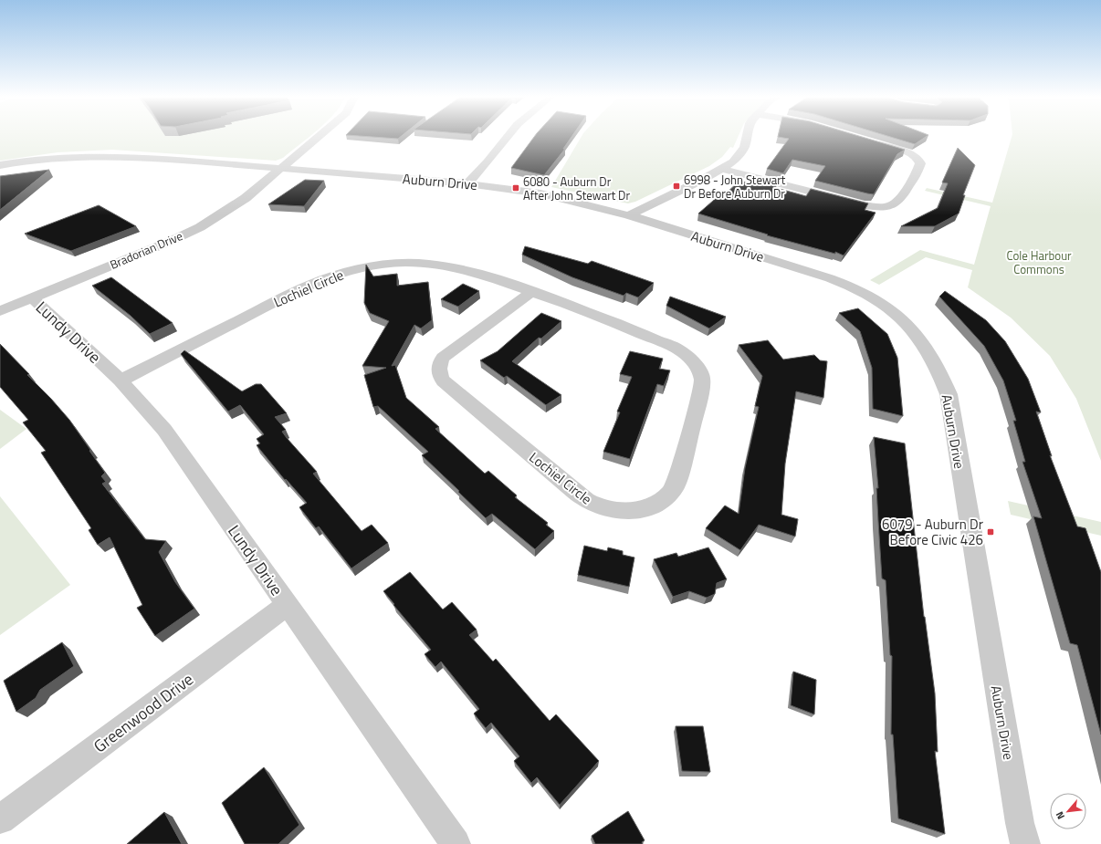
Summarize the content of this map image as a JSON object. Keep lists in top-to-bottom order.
{
  "streets": {
    "street": [
      "Auburn Drive",
      "Bradorian Drive",
      "Lochiel Circle",
      "Lundy Drive",
      "Greenwood Drive"
    ]
  },
  "crossings": [
    ["Auburn Drive", "Bradorian Drive"],
    ["Bradorian Drive", "Lundy Drive"],
    ["Lochiel Circle", "Lundy Drive"],
    ["Lundy Drive", "Greenwood Drive"]
  ],
  "parks": ["Cole Harbour Commons"],
  "places": {
    "transit": ["6998 - John Stewart Dr Before Auburn Dr", "6080 - Auburn Dr After John Stewart Dr", "6079 - Auburn Dr Before Civic 426"]
  },
  "north": "bottom left"
}
